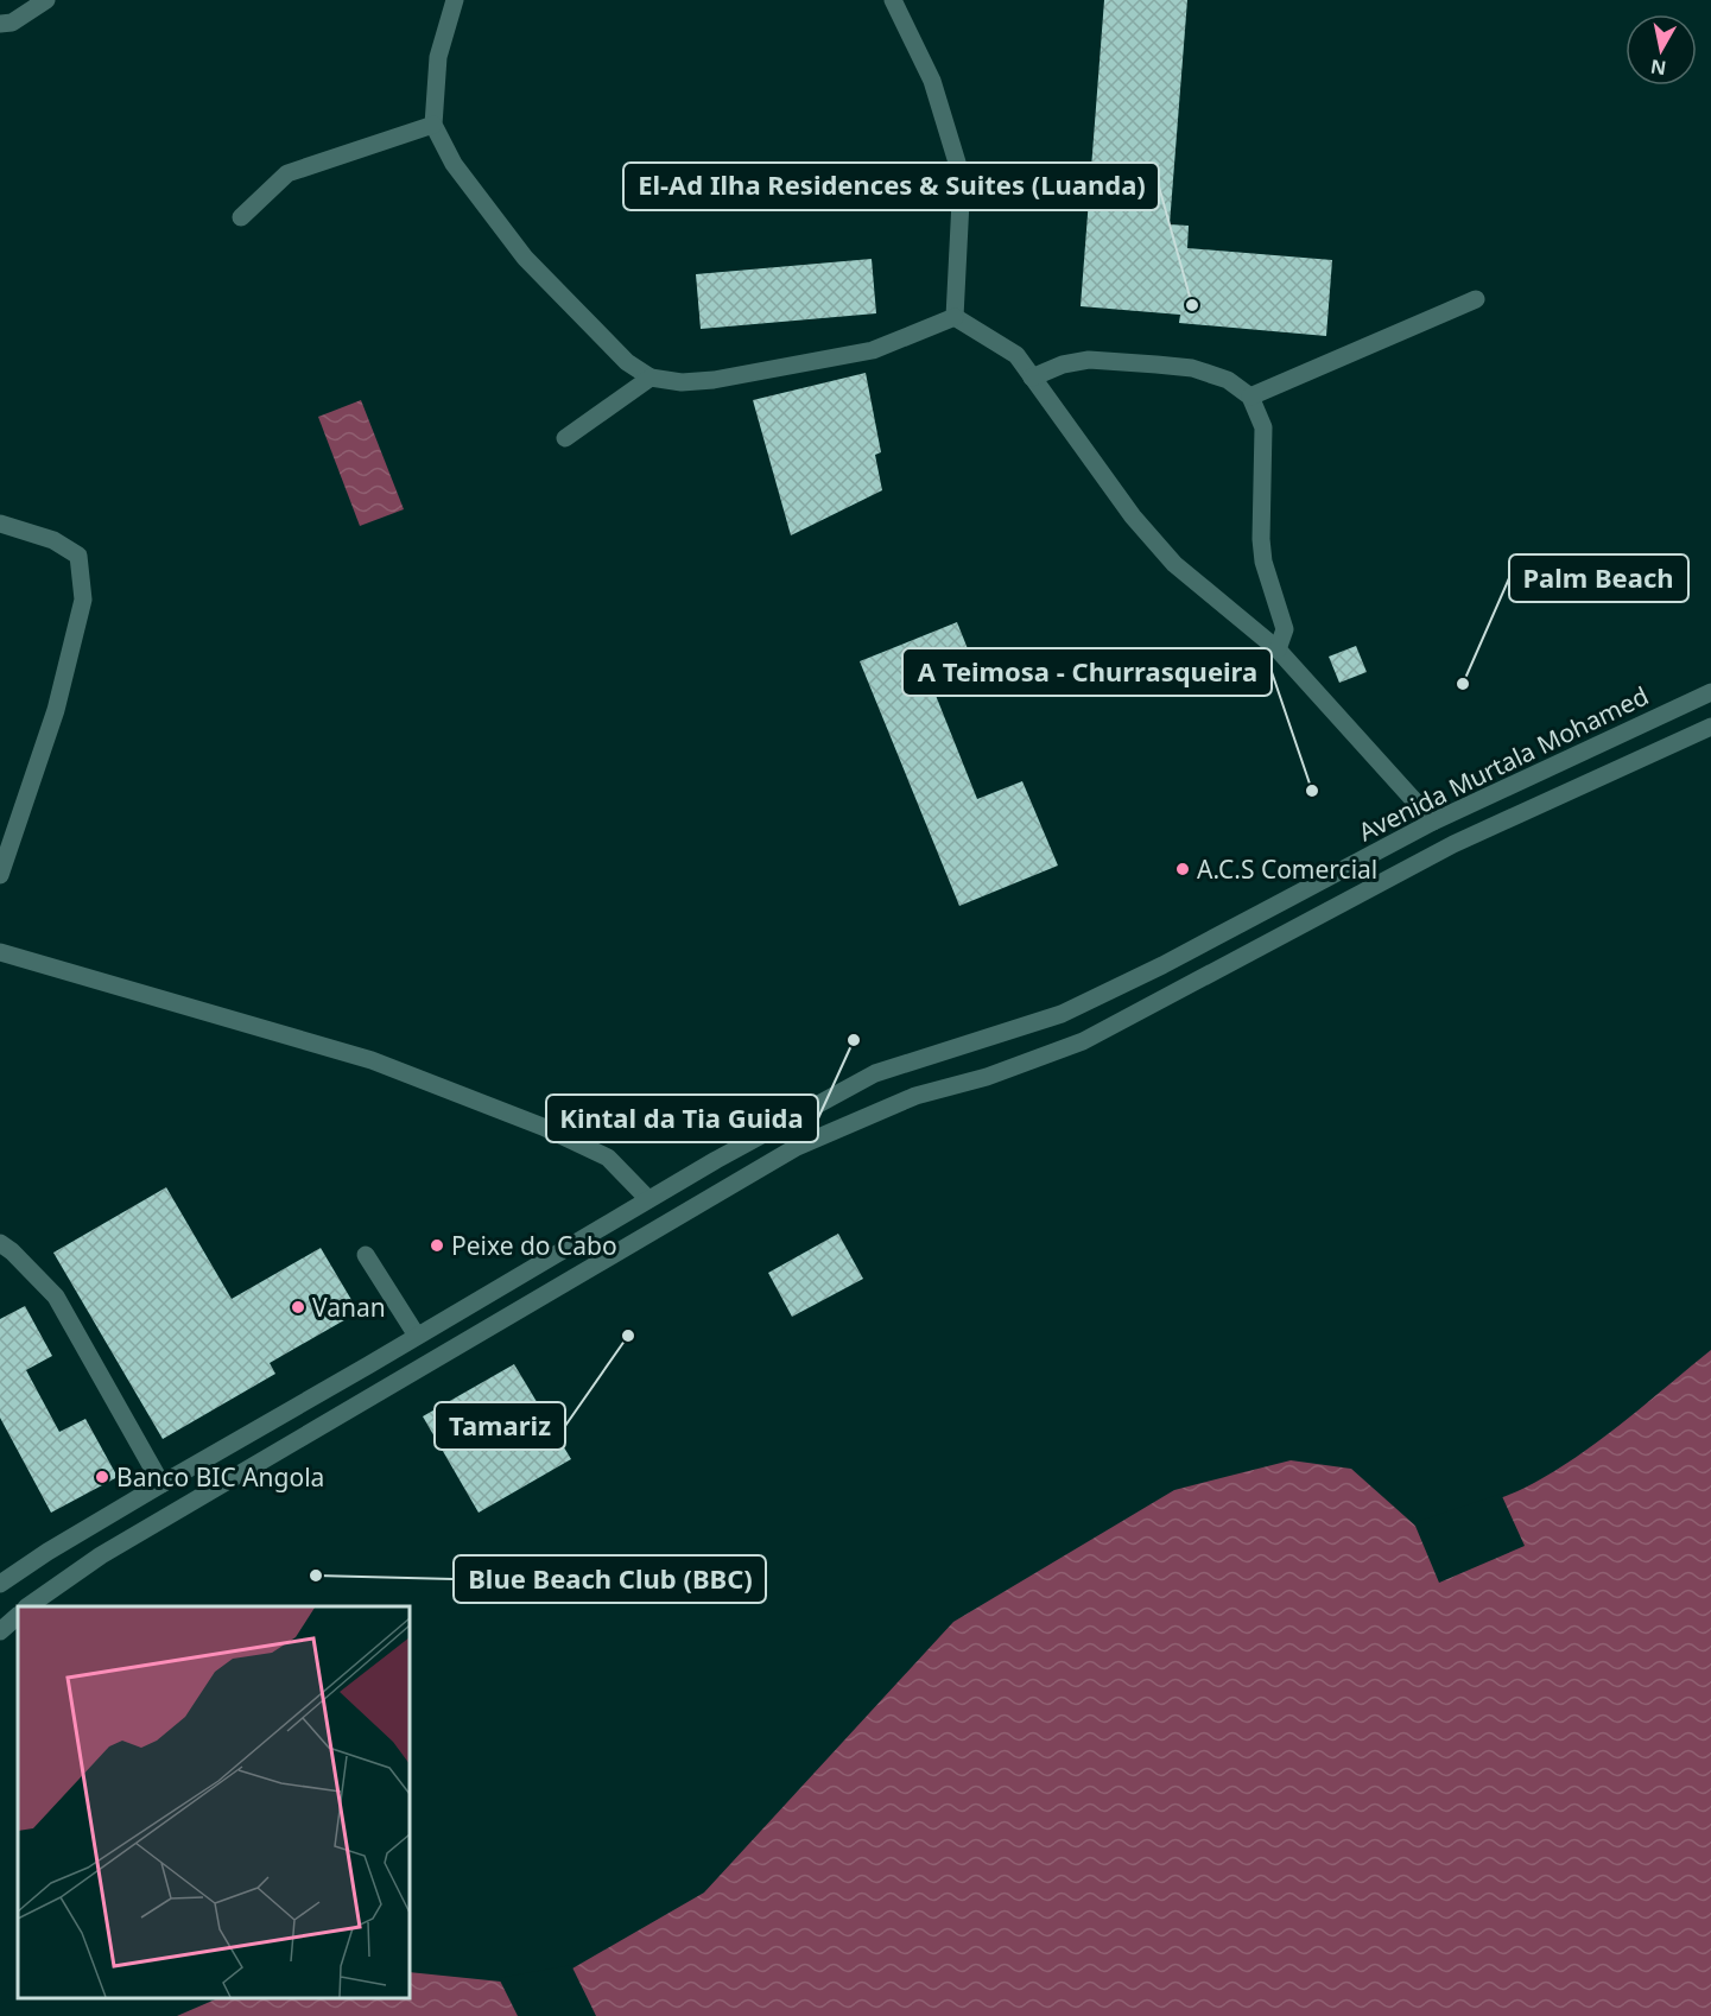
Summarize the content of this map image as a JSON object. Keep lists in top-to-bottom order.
{
  "streets": {
    "street": ["Avenida Murtala Mohamed"]
  },
  "places": [
    "El-Ad Ilha Residences & Suites (Luanda)",
    "Palm Beach",
    "A Teimosa - Churrasqueira",
    "A.C.S Comercial",
    "Kintal da Tia Guida",
    "Peixe do Cabo",
    "Vanan",
    "Tamariz",
    "Banco BIC Angola",
    "Blue Beach Club (BBC)"
  ],
  "north": "bottom"
}
